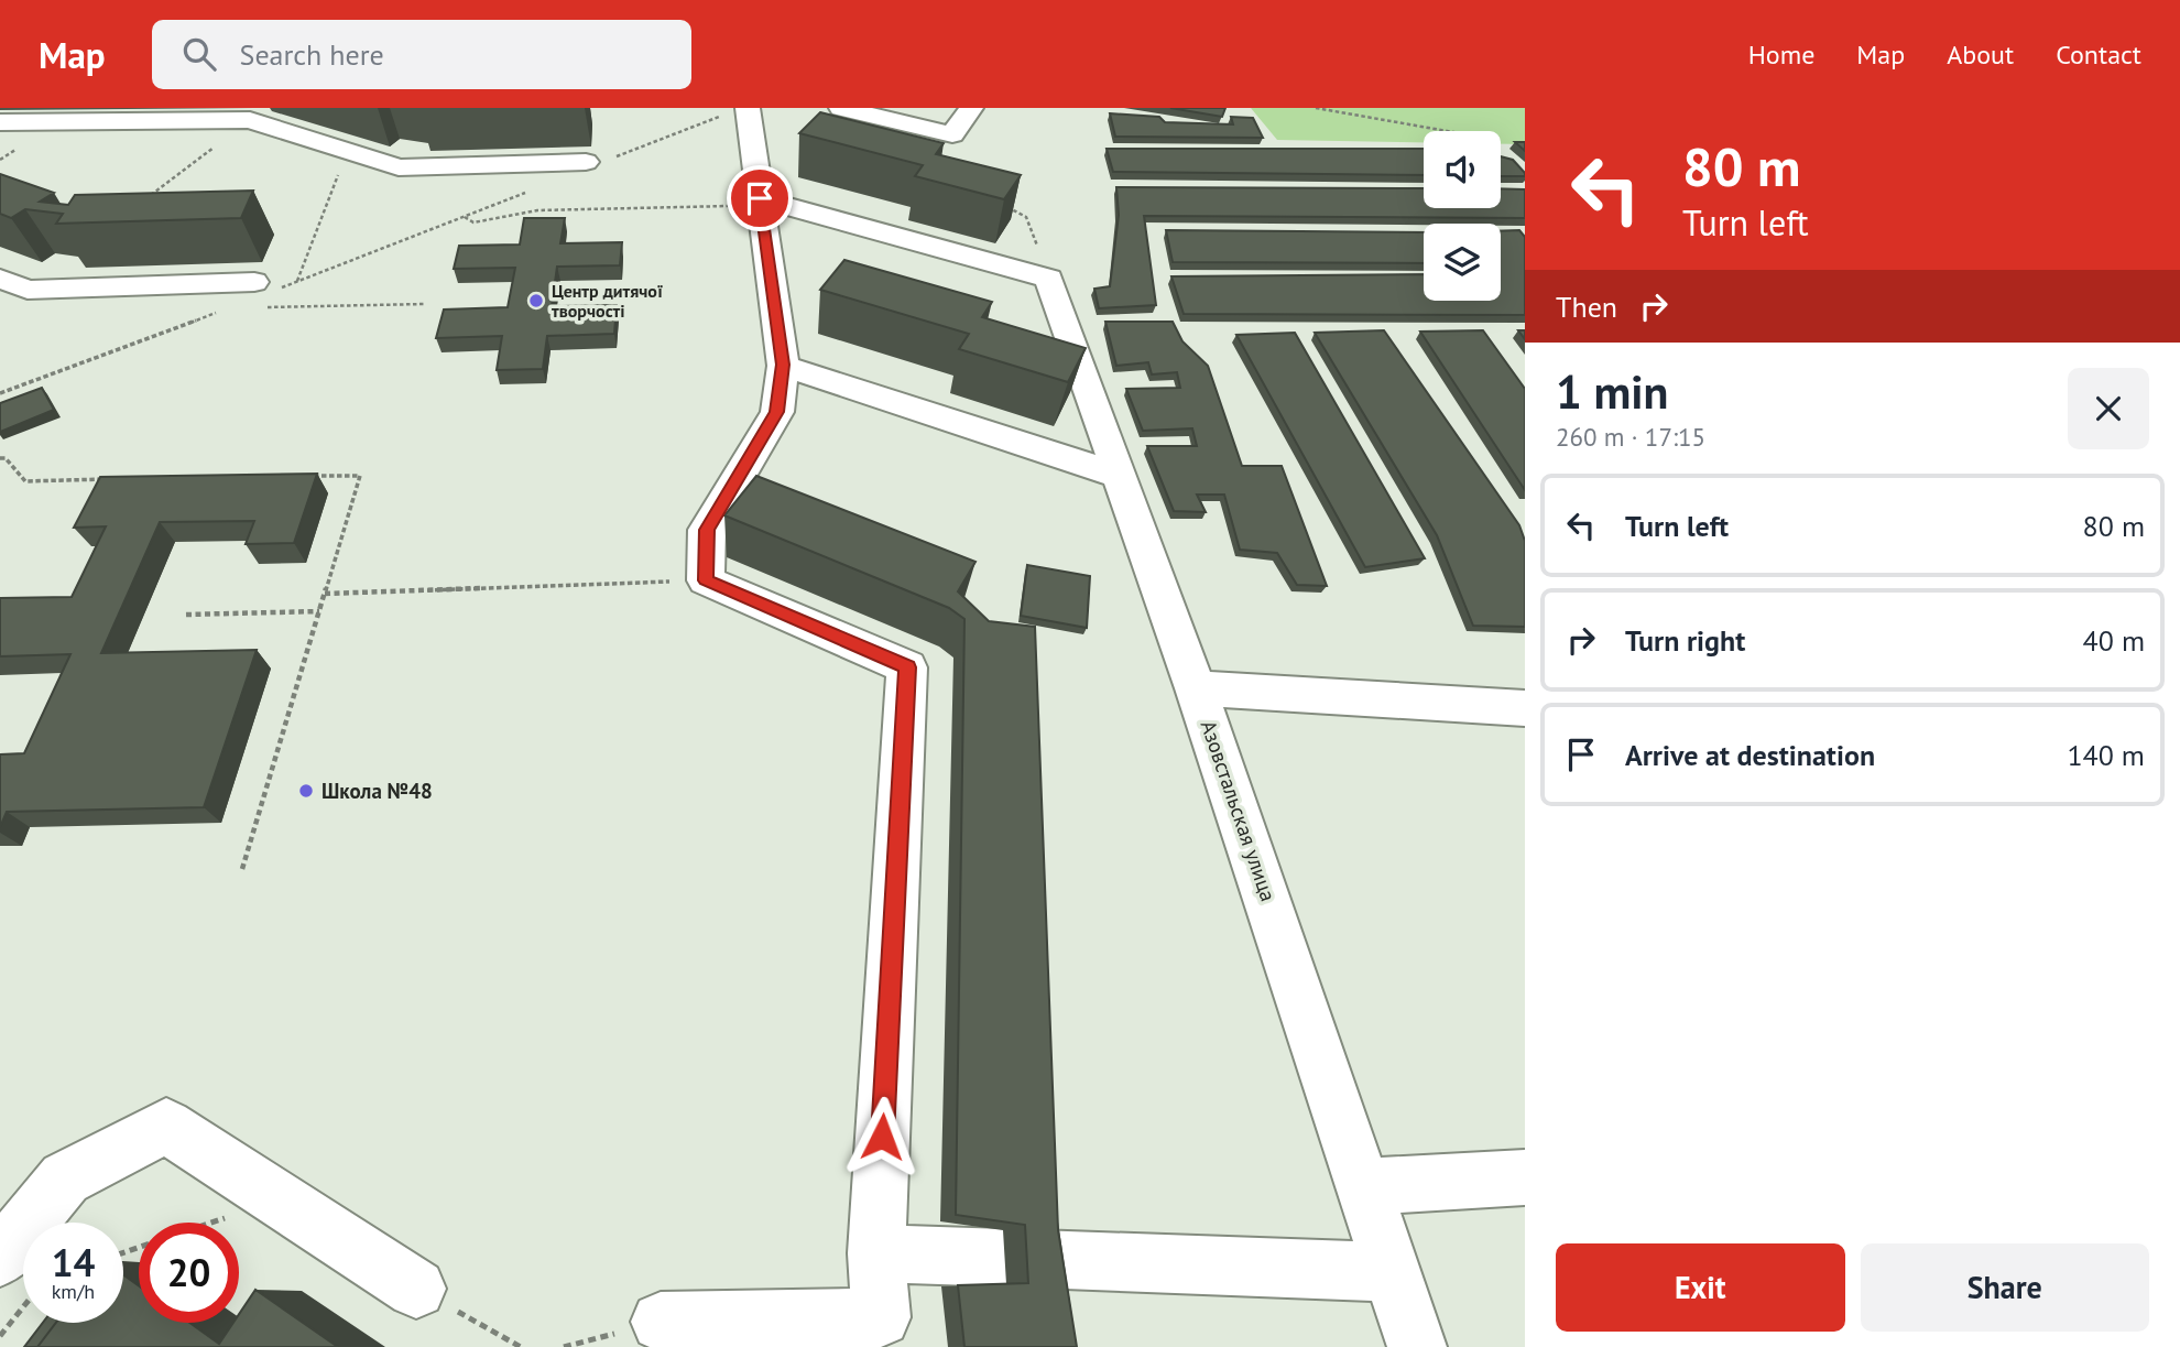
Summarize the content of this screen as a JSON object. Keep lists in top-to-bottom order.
{
  "streets": {
    "street": ["Азовстальская улица"]
  },
  "places": ["Центр дитячої творчості", "Школа №48"],
  "page": {
    "header": "Map",
    "search": "Search here",
    "nav": [
      "Home",
      "Map",
      "About",
      "Contact"
    ],
    "turn": ["80 m", "Turn left"],
    "then": "Then",
    "heading": ["1 min", "260 m · 17:15"],
    "list": [
      {
        "name": "Turn left",
        "value": "80 m"
      },
      {
        "name": "Turn right",
        "value": "40 m"
      },
      {
        "name": "Arrive at destination",
        "value": "140 m"
      }
    ],
    "speed": "14 km/h",
    "limit": "20",
    "buttons": ["Exit", "Share"]
  }
}
